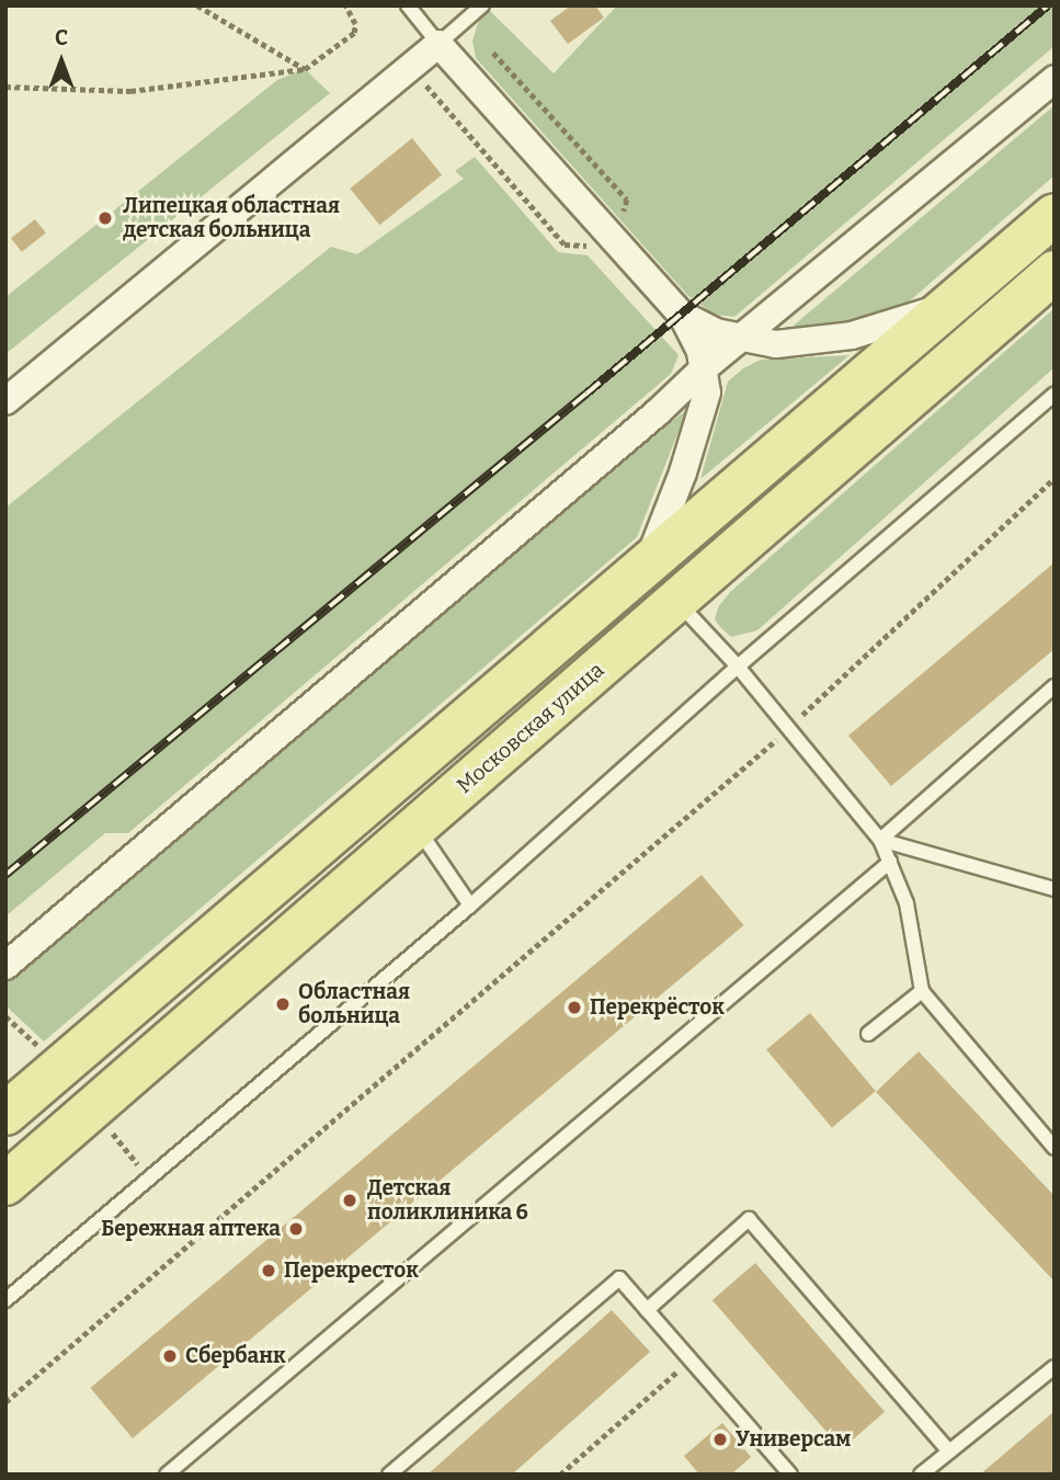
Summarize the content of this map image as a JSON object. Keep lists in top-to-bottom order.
{
  "streets": {
    "main road": ["Московская улица"]
  },
  "places": [
    "Липецкая областная детская больница",
    "Областная больница",
    "Перекрёсток",
    "Детская поликлиника 6",
    "Бережная аптека",
    "Перекресток",
    "Сбербанк",
    "Универсам"
  ],
  "north": "top"
}
